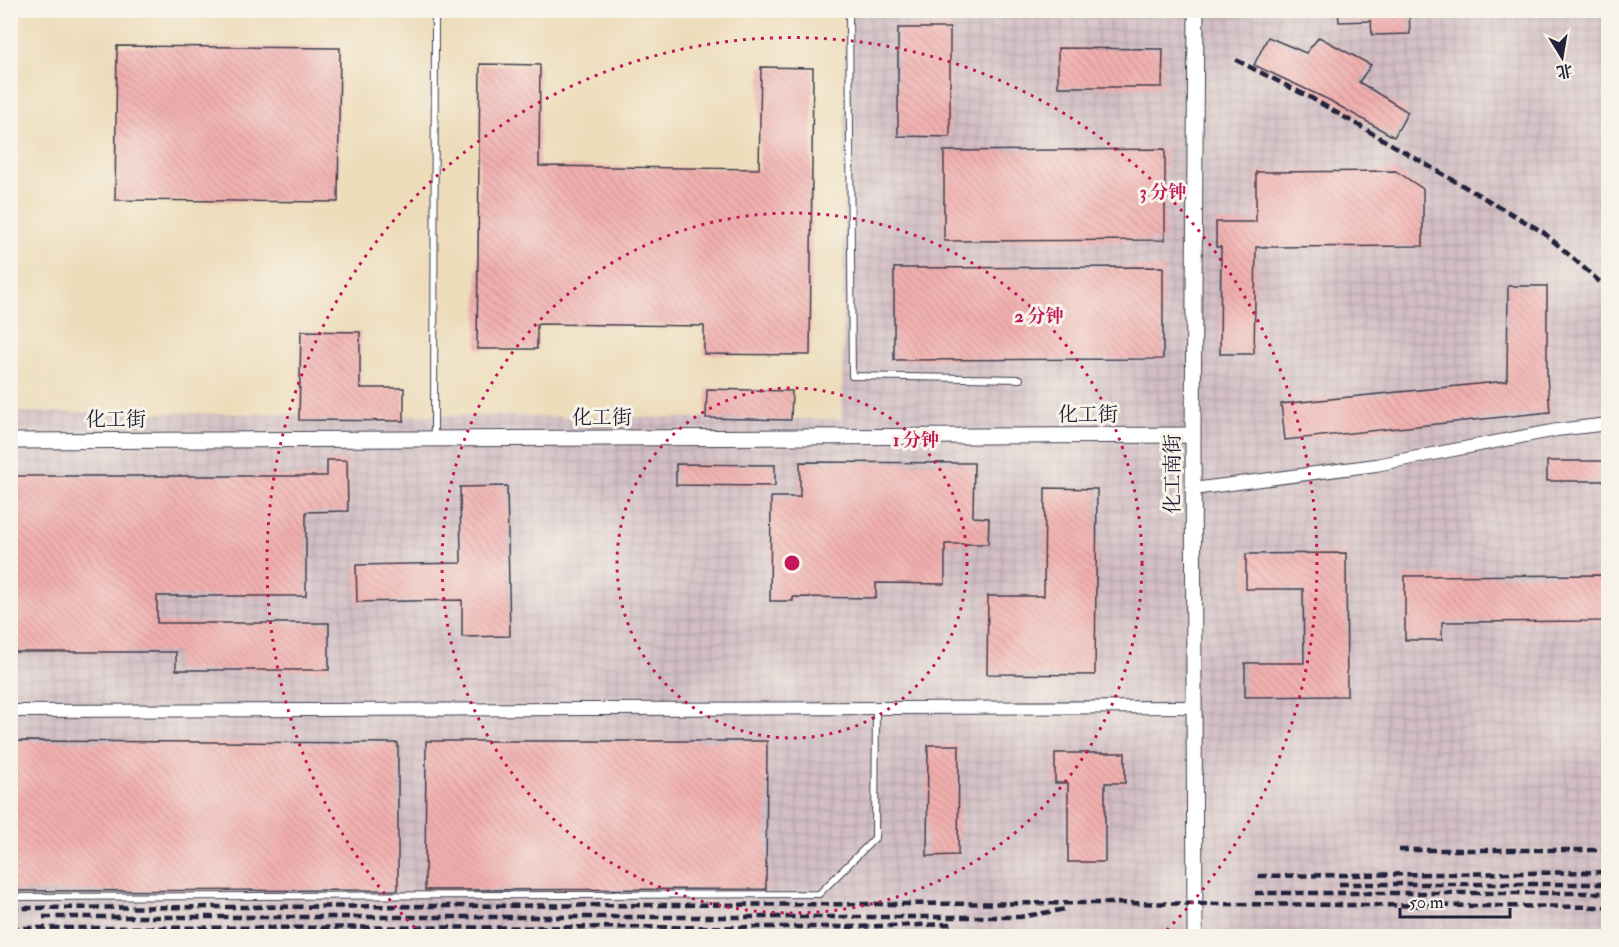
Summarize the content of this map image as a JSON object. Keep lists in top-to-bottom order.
{
  "streets": {
    "street": ["化工街", "化工南街"]
  },
  "crossings": [
    ["化工街", "化工南街"]
  ],
  "scale_bar": "50 m",
  "north": "bottom",
  "rings": ["3 分钟", "2 分钟", "1 分钟"]
}
